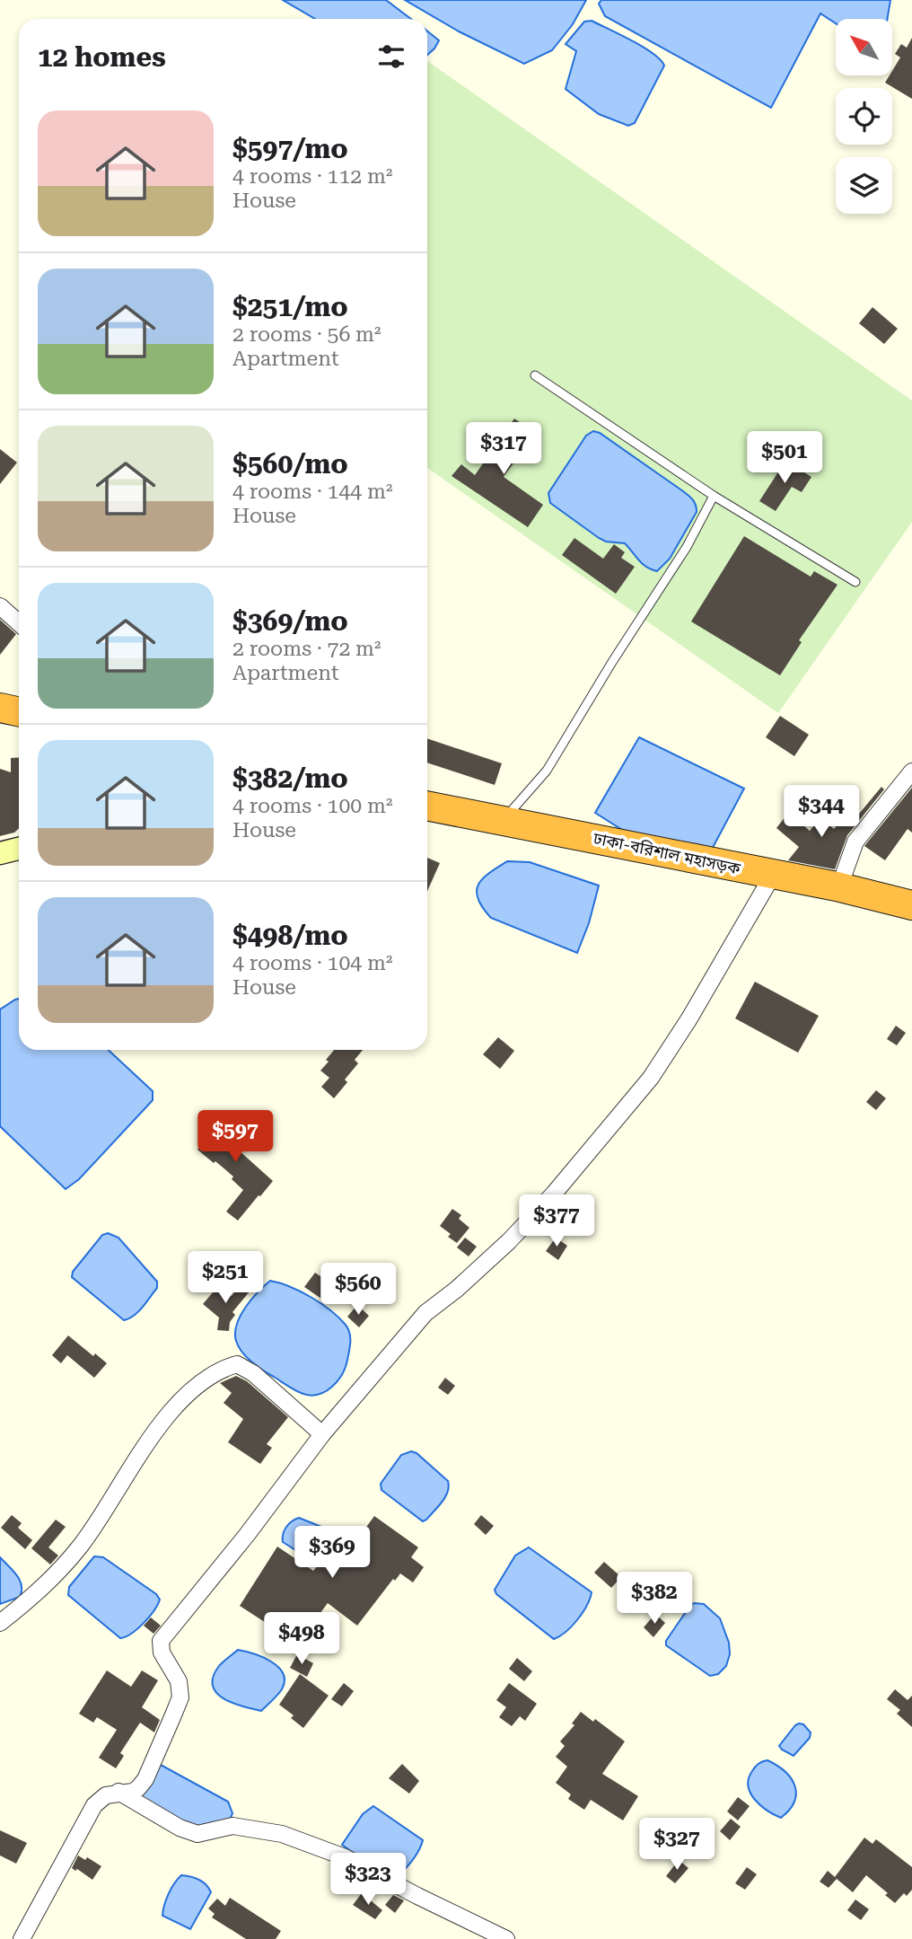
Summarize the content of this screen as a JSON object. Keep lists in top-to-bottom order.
{
  "streets": {
    "highway": ["ঢাকা-বরিশাল মহাসড়ক"]
  },
  "north": "top left",
  "page": {
    "heading": "12 homes",
    "list": [
      {
        "name": "$597/mo",
        "note": "4 rooms · 112 m² · House"
      },
      {
        "name": "$251/mo",
        "note": "2 rooms · 56 m² · Apartment"
      },
      {
        "name": "$560/mo",
        "note": "4 rooms · 144 m² · House"
      },
      {
        "name": "$369/mo",
        "note": "2 rooms · 72 m² · Apartment"
      },
      {
        "name": "$382/mo",
        "note": "4 rooms · 100 m² · House"
      },
      {
        "name": "$498/mo",
        "note": "4 rooms · 104 m² · House"
      }
    ],
    "price": [
      "$317",
      "$501",
      "$344",
      "$597",
      "$377",
      "$251",
      "$560",
      "$369",
      "$382",
      "$498",
      "$327",
      "$323"
    ]
  }
}
